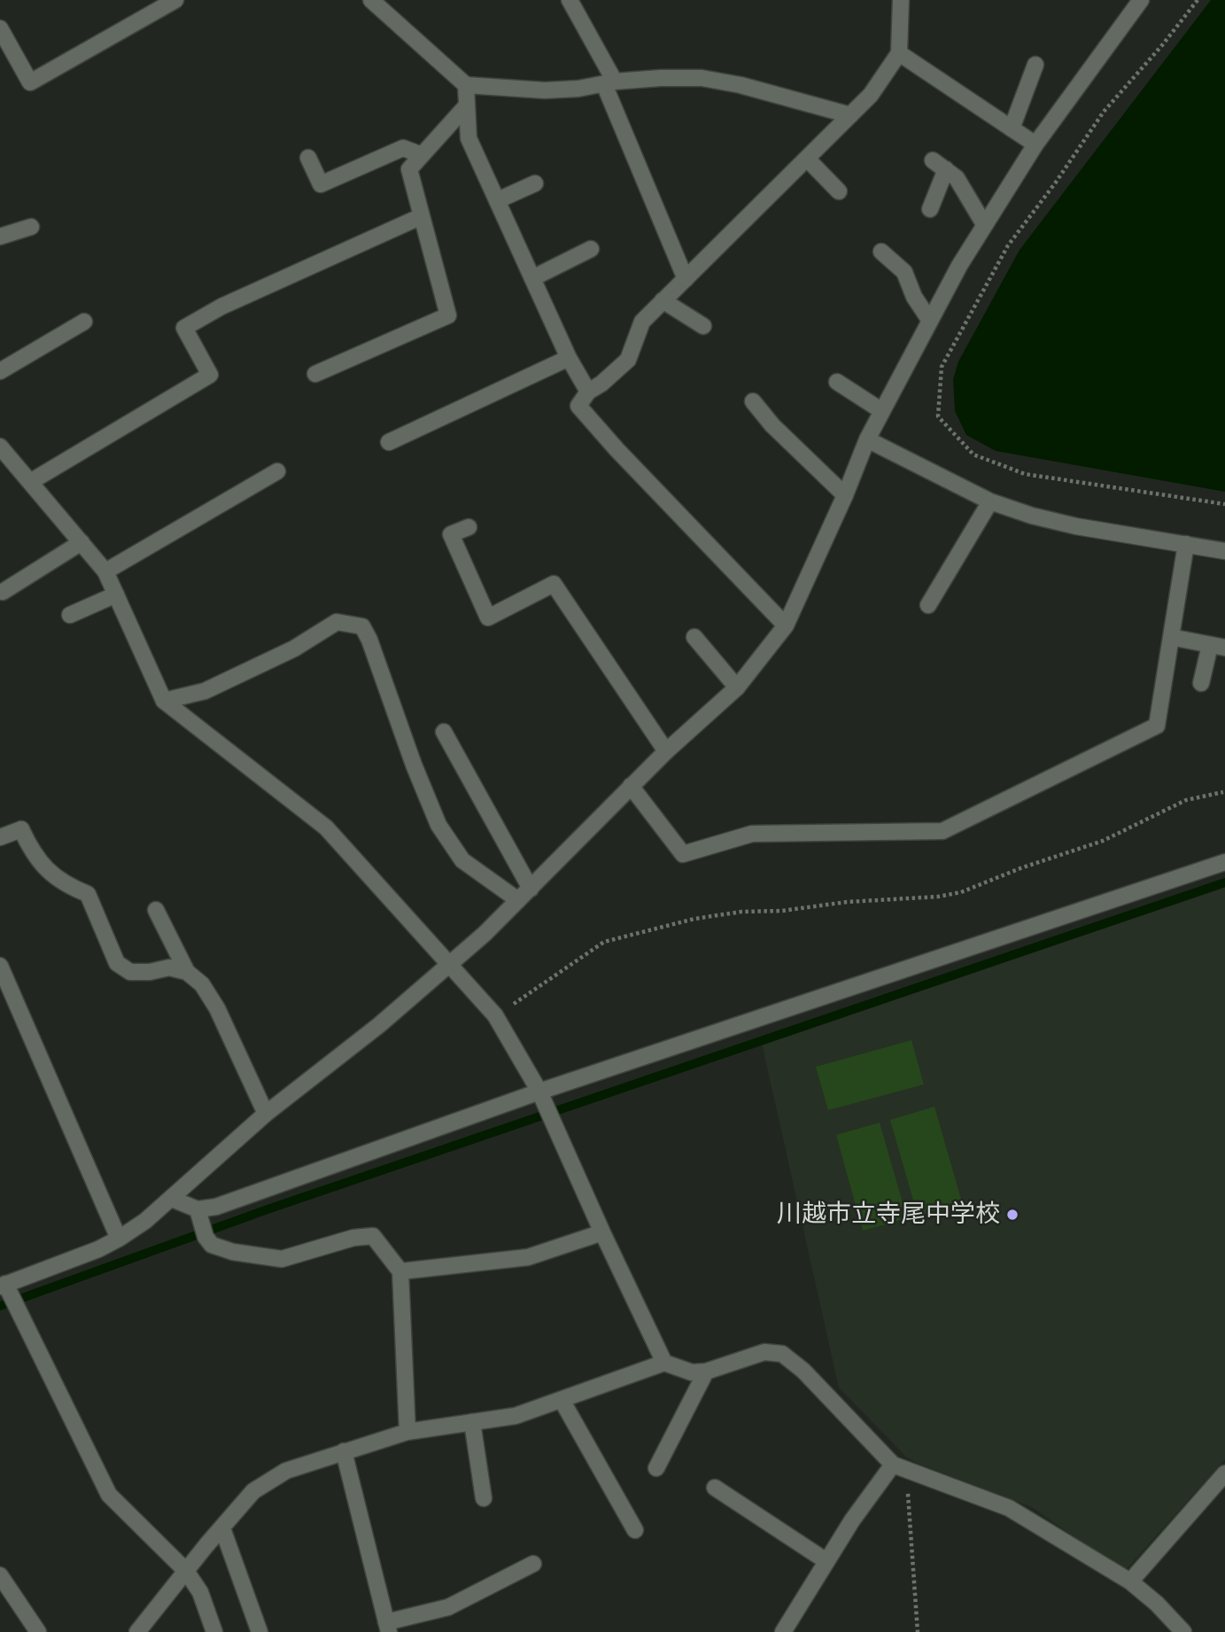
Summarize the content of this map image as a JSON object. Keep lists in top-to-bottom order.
{
  "places": ["川越市立寺尾中学校"]
}
